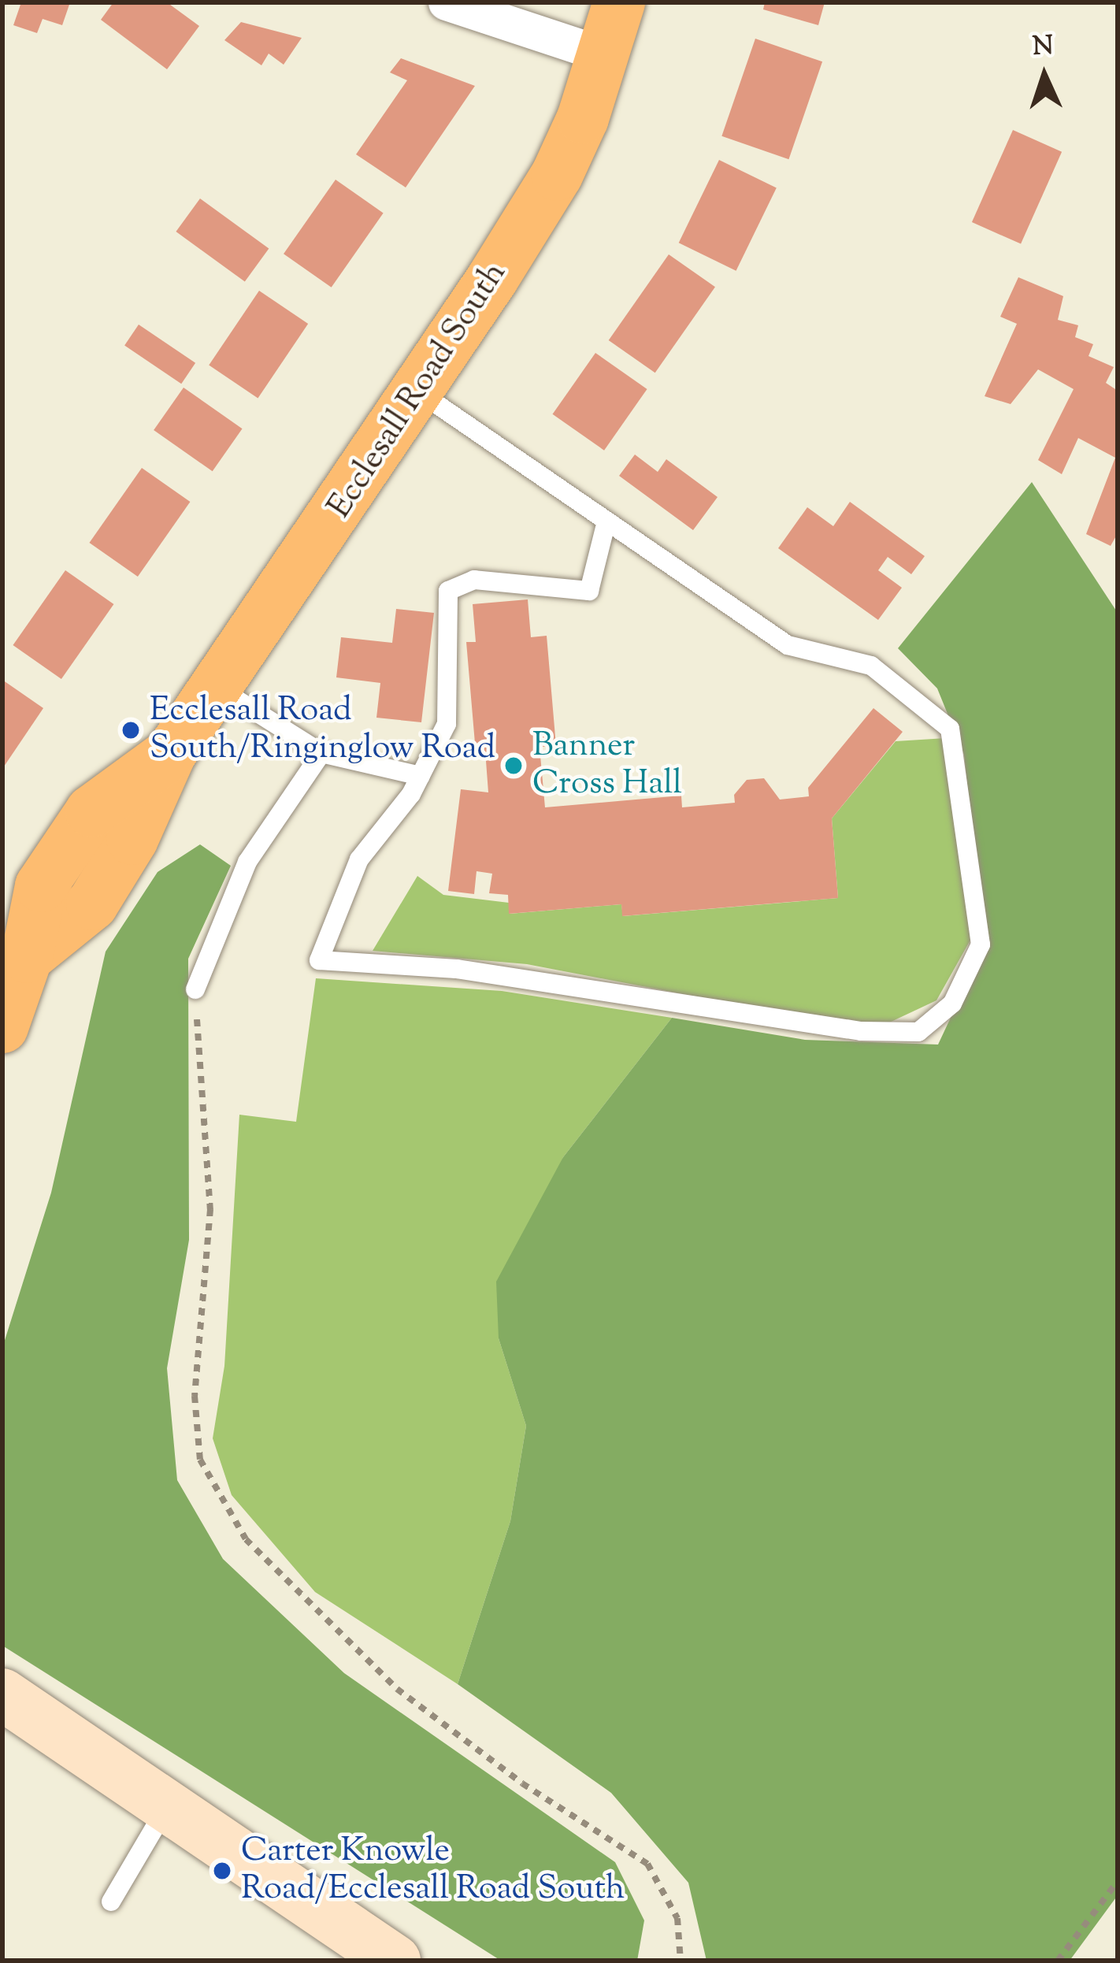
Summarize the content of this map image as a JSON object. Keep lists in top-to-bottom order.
{
  "streets": {
    "main road": ["Ecclesall Road South"]
  },
  "places": ["Ecclesall Road South/Ringinglow Road", "Banner Cross Hall", "Carter Knowle Road/Ecclesall Road South"],
  "north": "top"
}
